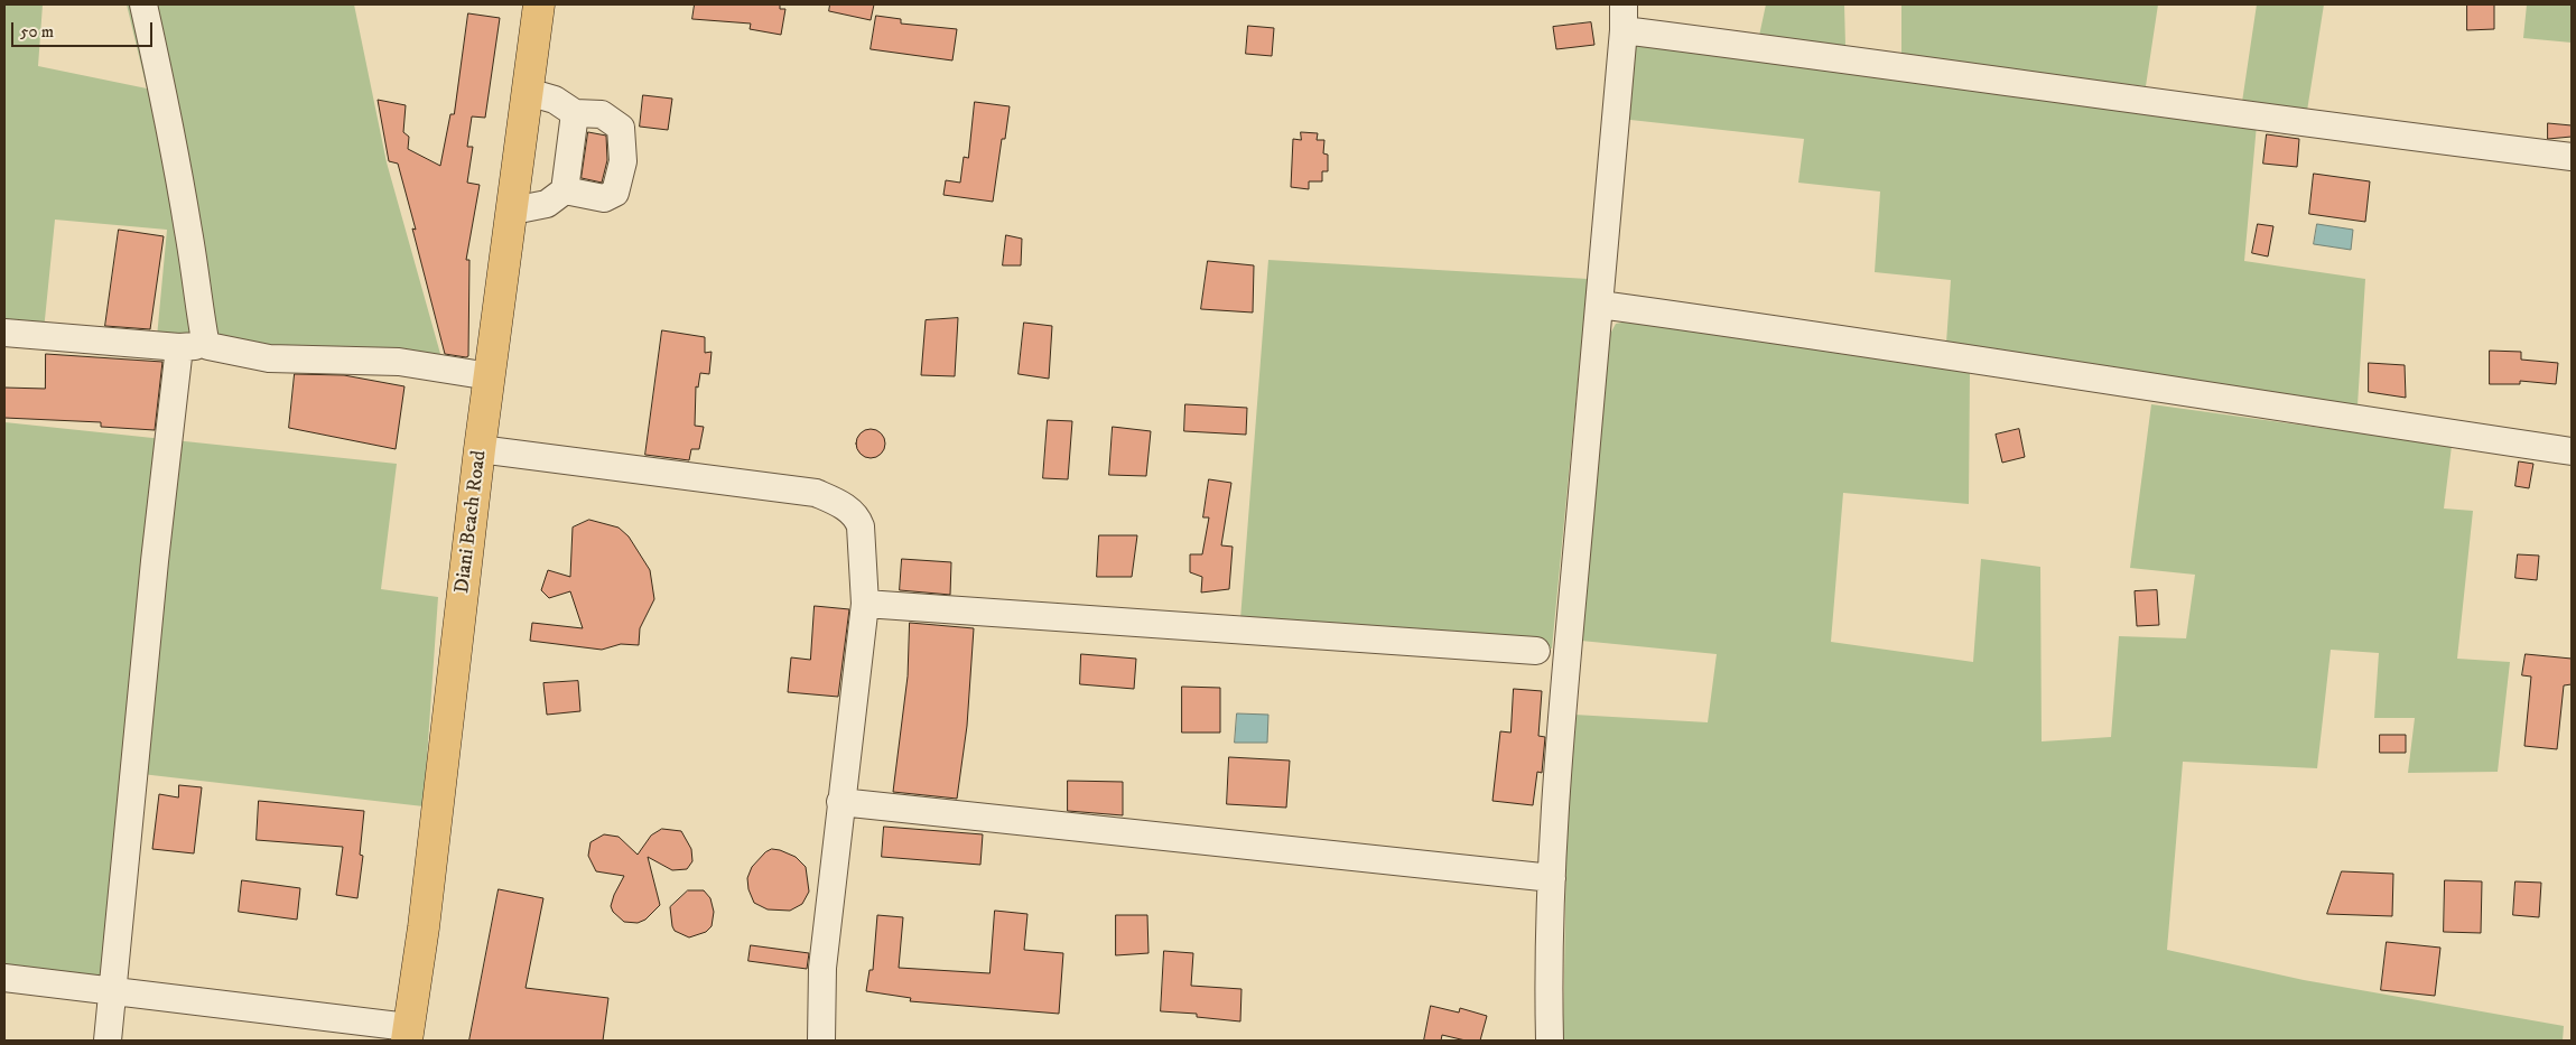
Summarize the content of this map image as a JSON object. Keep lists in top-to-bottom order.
{
  "streets": {
    "main road": ["Diani Beach Road"]
  },
  "scale_bar": "50 m"
}
